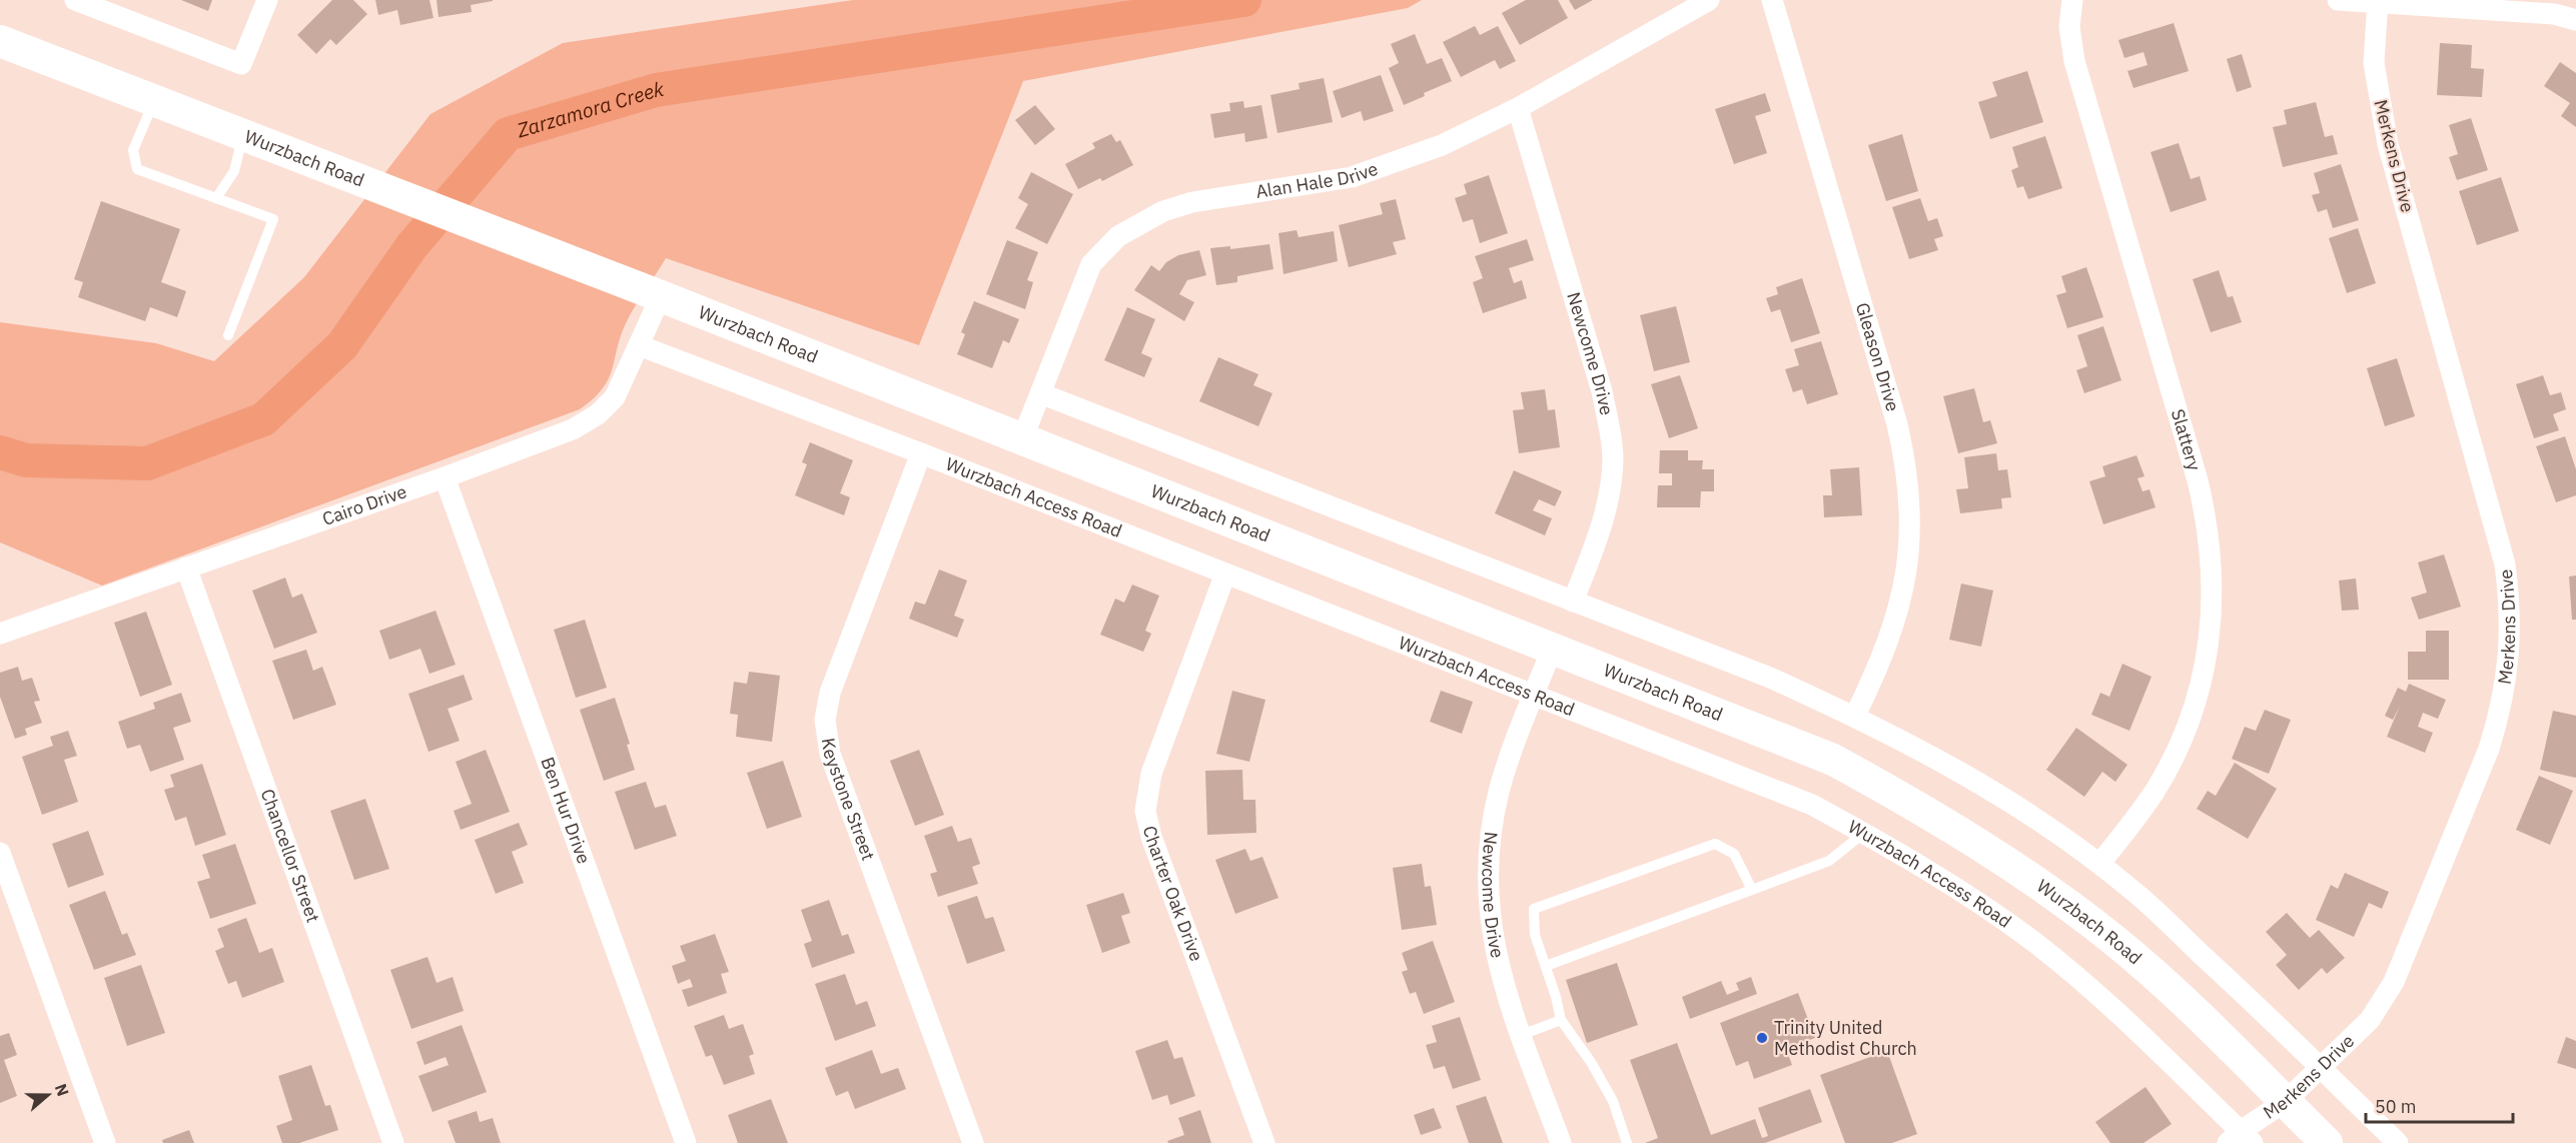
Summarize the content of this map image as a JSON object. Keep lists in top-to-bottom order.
{
  "streets": {
    "main road": ["Wurzbach Road"],
    "street": [
      "Merkens Drive",
      "Alan Hale Drive",
      "Newcome Drive",
      "Gleason Drive",
      "Slattery",
      "Wurzbach Access Road",
      "Cairo Drive",
      "Keystone Street",
      "Ben Hur Drive",
      "Chancellor Street",
      "Charter Oak Drive"
    ]
  },
  "crossings": [
    ["Merkens Drive", "Wurzbach Road"],
    ["Merkens Drive", "Wurzbach Access Road"],
    ["Wurzbach Road", "Alan Hale Drive"],
    ["Wurzbach Road", "Newcome Drive"],
    ["Wurzbach Road", "Cairo Drive"],
    ["Alan Hale Drive", "Newcome Drive"],
    ["Newcome Drive", "Wurzbach Access Road"],
    ["Wurzbach Access Road", "Cairo Drive"],
    ["Wurzbach Access Road", "Keystone Street"],
    ["Wurzbach Access Road", "Charter Oak Drive"],
    ["Cairo Drive", "Ben Hur Drive"],
    ["Cairo Drive", "Chancellor Street"]
  ],
  "water": ["Zarzamora Creek"],
  "places": ["Trinity United Methodist Church"],
  "scale_bar": "50 m",
  "north": "right"
}
